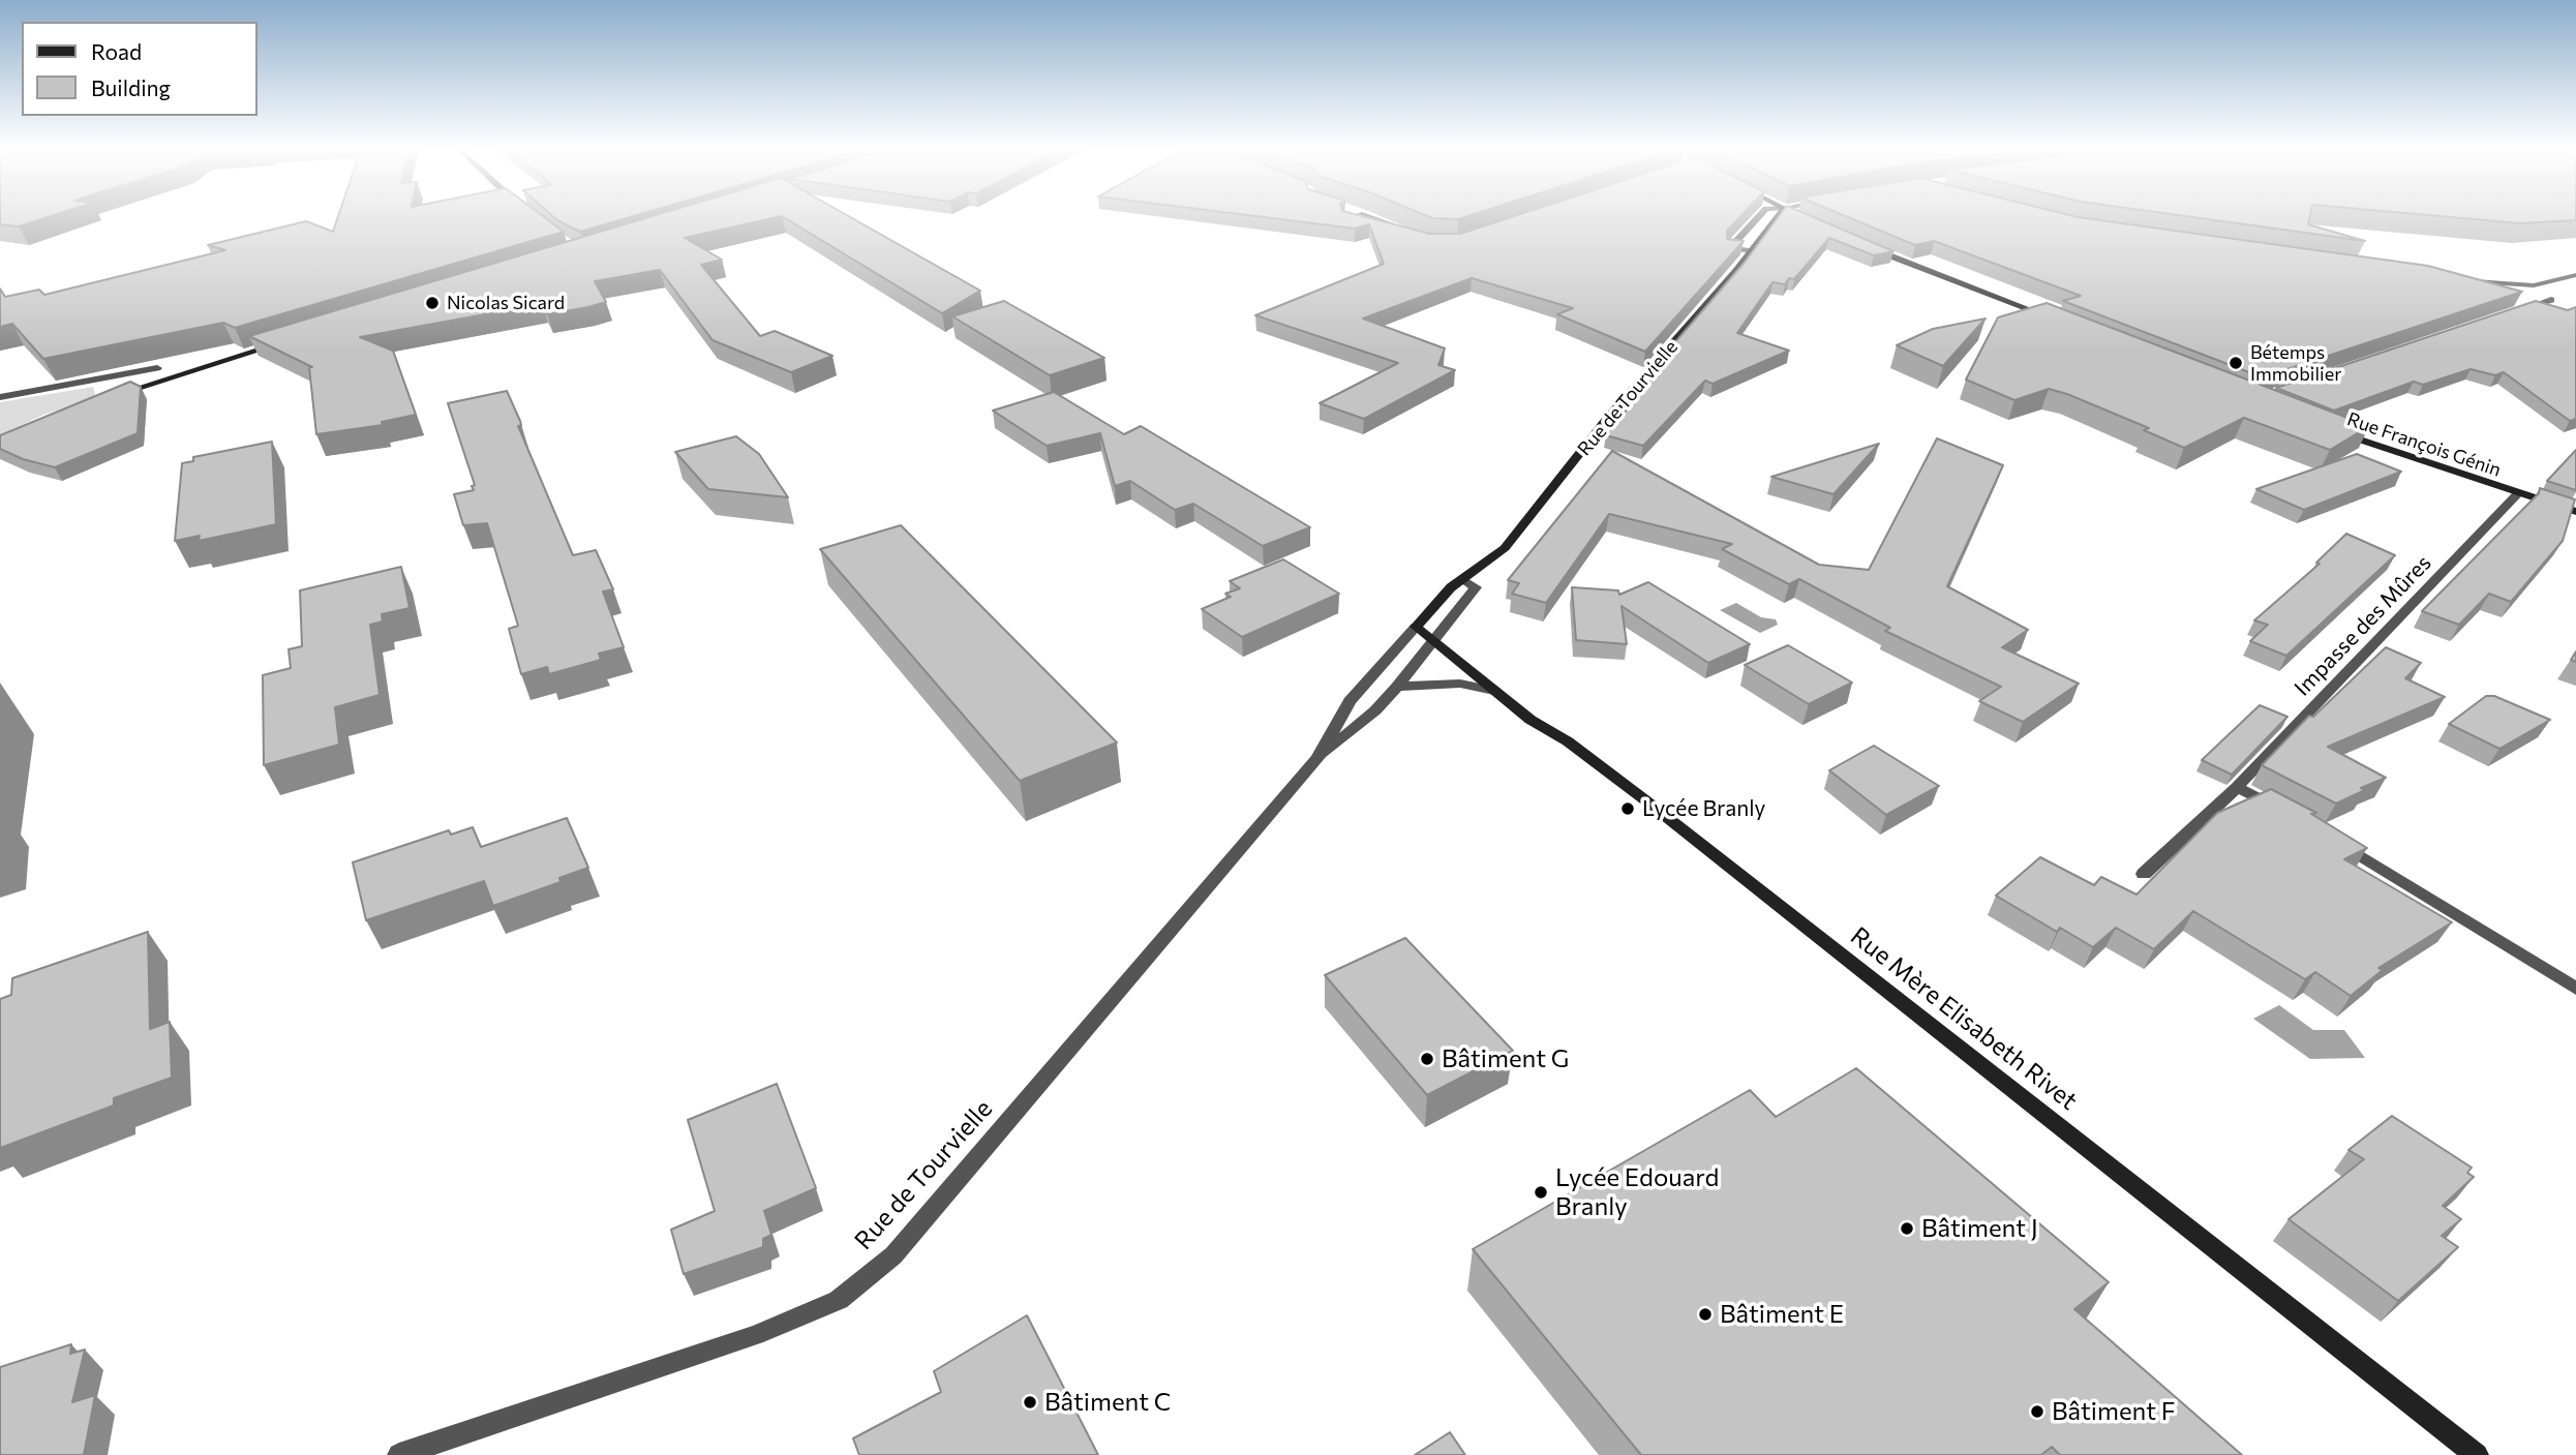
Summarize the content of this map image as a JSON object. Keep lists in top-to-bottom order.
{
  "streets": {
    "street": [
      "Rue de Tourvielle",
      "Rue François Génin",
      "Impasse des Mûres",
      "Rue Mère Elisabeth Rivet"
    ]
  },
  "crossings": [
    ["Rue de Tourvielle", "Rue Mère Elisabeth Rivet"],
    ["Rue François Génin", "Impasse des Mûres"]
  ],
  "places": [
    "Nicolas Sicard",
    "Bétemps Immobilier",
    "Lycée Branly",
    "Bâtiment G",
    "Lycée Edouard Branly",
    "Bâtiment J",
    "Bâtiment E",
    "Bâtiment C",
    "Bâtiment F"
  ],
  "legend": ["Road", "Building"]
}
